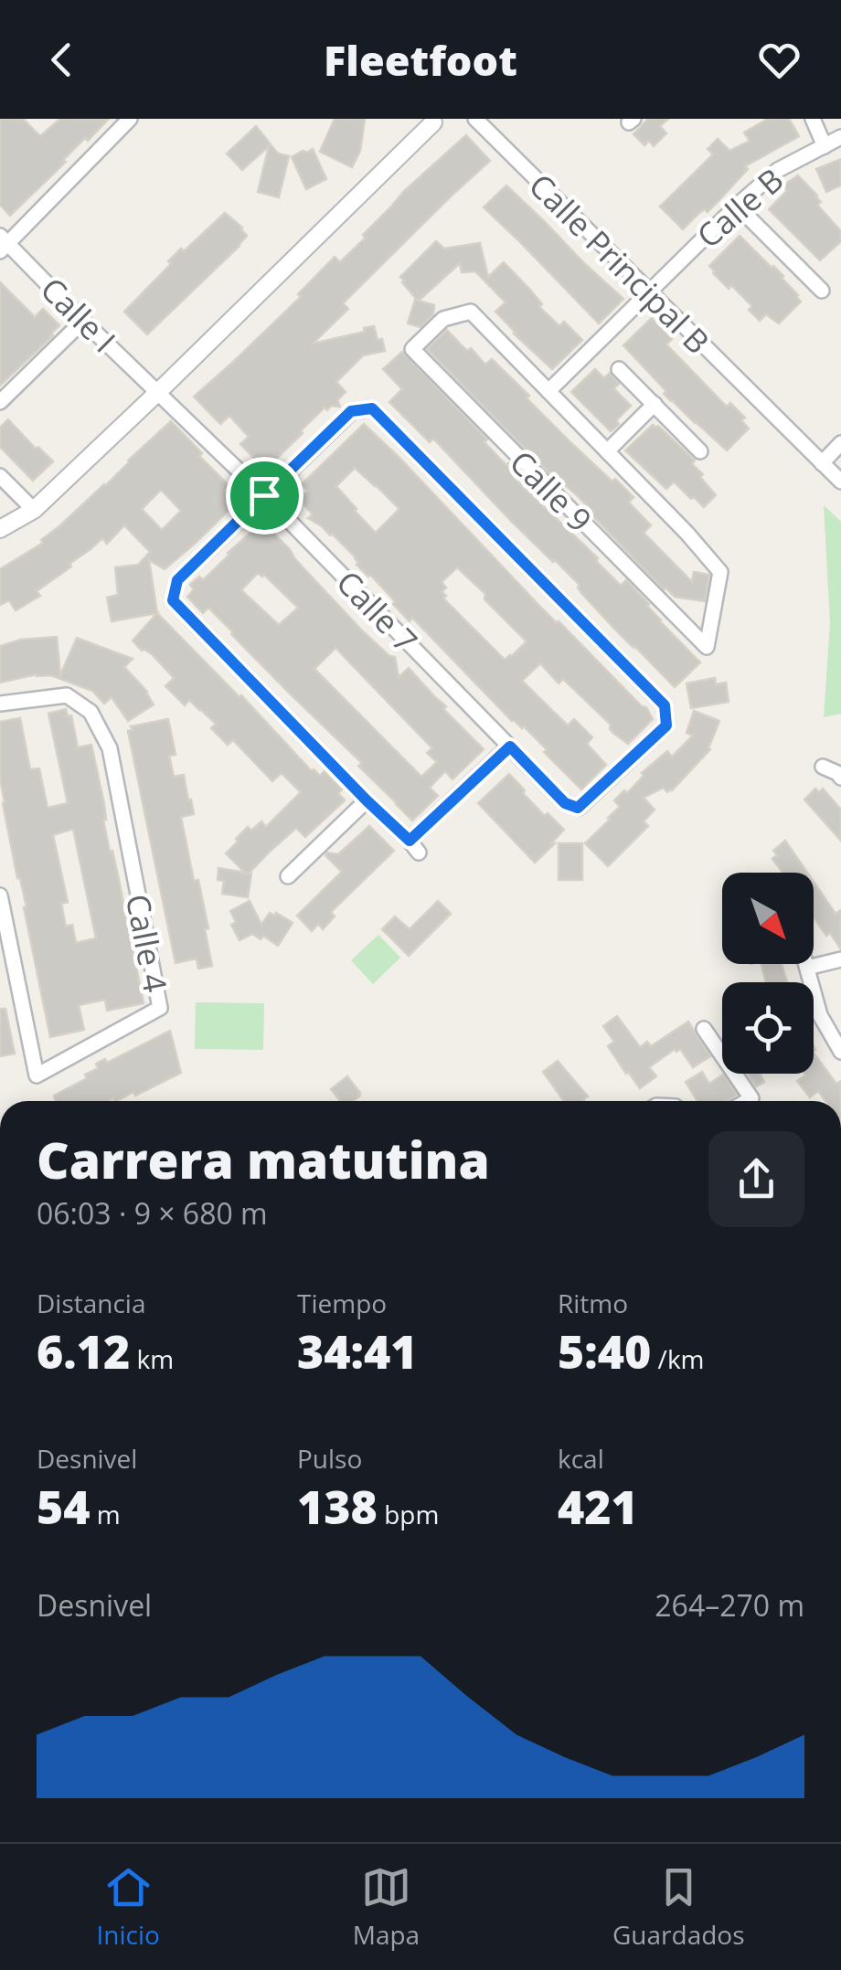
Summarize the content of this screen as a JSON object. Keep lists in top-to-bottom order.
{
  "streets": {
    "street": [
      "Calle B",
      "Calle Principal B",
      "Calle I",
      "Calle 9",
      "Calle 7",
      "Calle 4"
    ]
  },
  "crossings": [
    ["Calle B", "Calle Principal B"],
    ["Calle B", "Calle 9"],
    ["Calle I", "Calle 7"]
  ],
  "north": "bottom right",
  "page": {
    "header": "Fleetfoot",
    "heading": ["Carrera matutina", "06:03 · 9 × 680 m"],
    "stats": [
      ["Distancia", "6.12 km"],
      ["Tiempo", "34:41"],
      ["Ritmo", "5:40 /km"],
      ["Desnivel", "54 m"],
      ["Pulso", "138 bpm"],
      ["kcal", "421"]
    ],
    "chart": ["Desnivel", "264–270 m"],
    "tabs": ["Inicio", "Mapa", "Guardados"]
  }
}
